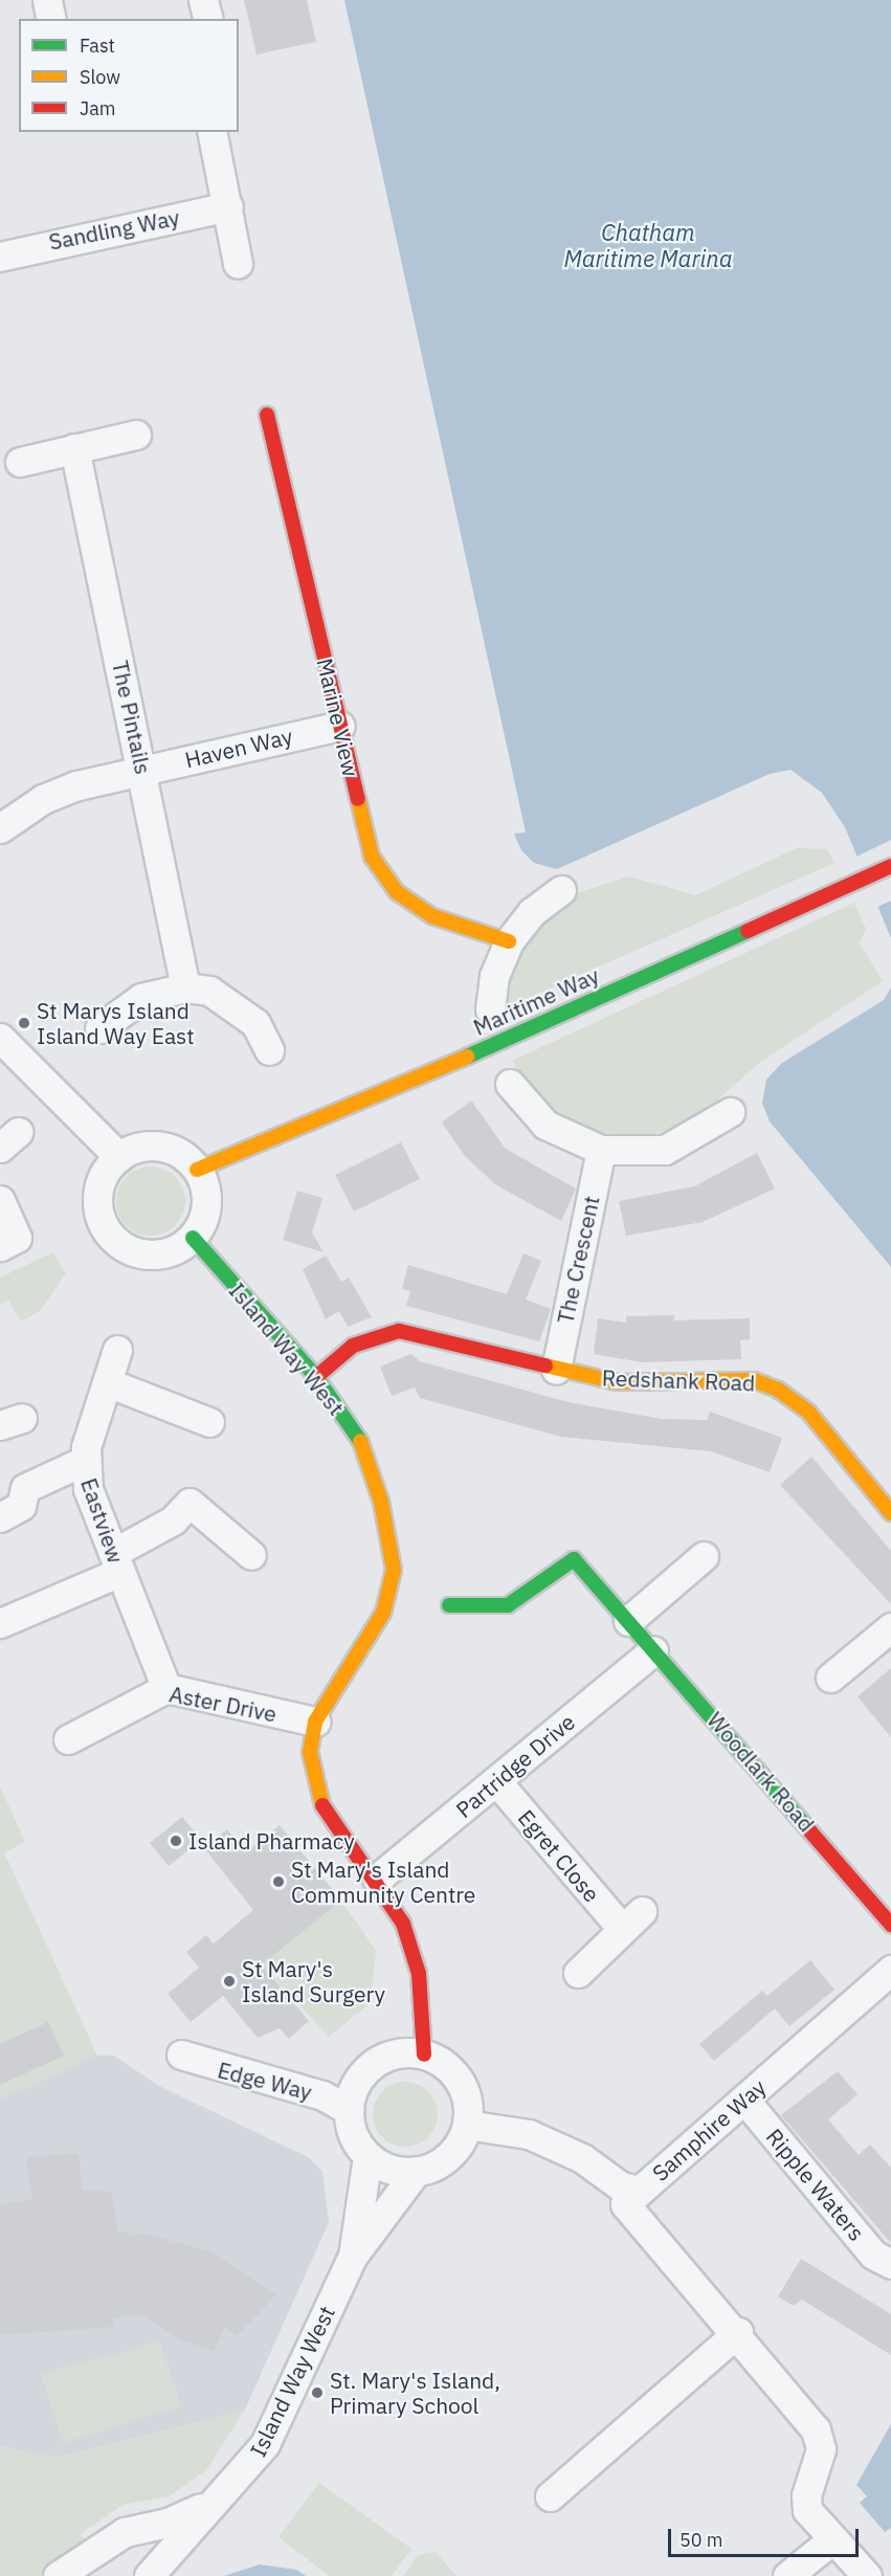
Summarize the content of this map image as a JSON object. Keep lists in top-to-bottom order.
{
  "streets": {
    "street": [
      "Sandling Way",
      "The Pintails",
      "Marine View",
      "Haven Way",
      "Maritime Way",
      "The Crescent",
      "Island Way West",
      "Redshank Road",
      "Eastview",
      "Aster Drive",
      "Partridge Drive",
      "Woodlark Road",
      "Egret Close",
      "Edge Way",
      "Samphire Way",
      "Ripple Waters"
    ]
  },
  "crossings": [
    ["The Pintails", "Haven Way"],
    ["Marine View", "Haven Way"],
    ["Maritime Way", "Island Way West"],
    ["The Crescent", "Redshank Road"],
    ["Island Way West", "Redshank Road"],
    ["Island Way West", "Aster Drive"],
    ["Island Way West", "Partridge Drive"],
    ["Island Way West", "Edge Way"],
    ["Island Way West", "Samphire Way"],
    ["Eastview", "Aster Drive"],
    ["Partridge Drive", "Woodlark Road"],
    ["Partridge Drive", "Egret Close"],
    ["Edge Way", "Samphire Way"],
    ["Samphire Way", "Ripple Waters"]
  ],
  "water": ["Chatham Maritime Marina"],
  "places": [
    "St Marys Island Island Way East",
    "Island Pharmacy",
    "St Mary's Island Community Centre",
    "St Mary's Island Surgery",
    "St. Mary's Island, Primary School"
  ],
  "legend": ["Fast", "Slow", "Jam"],
  "scale_bar": "50 m"
}
